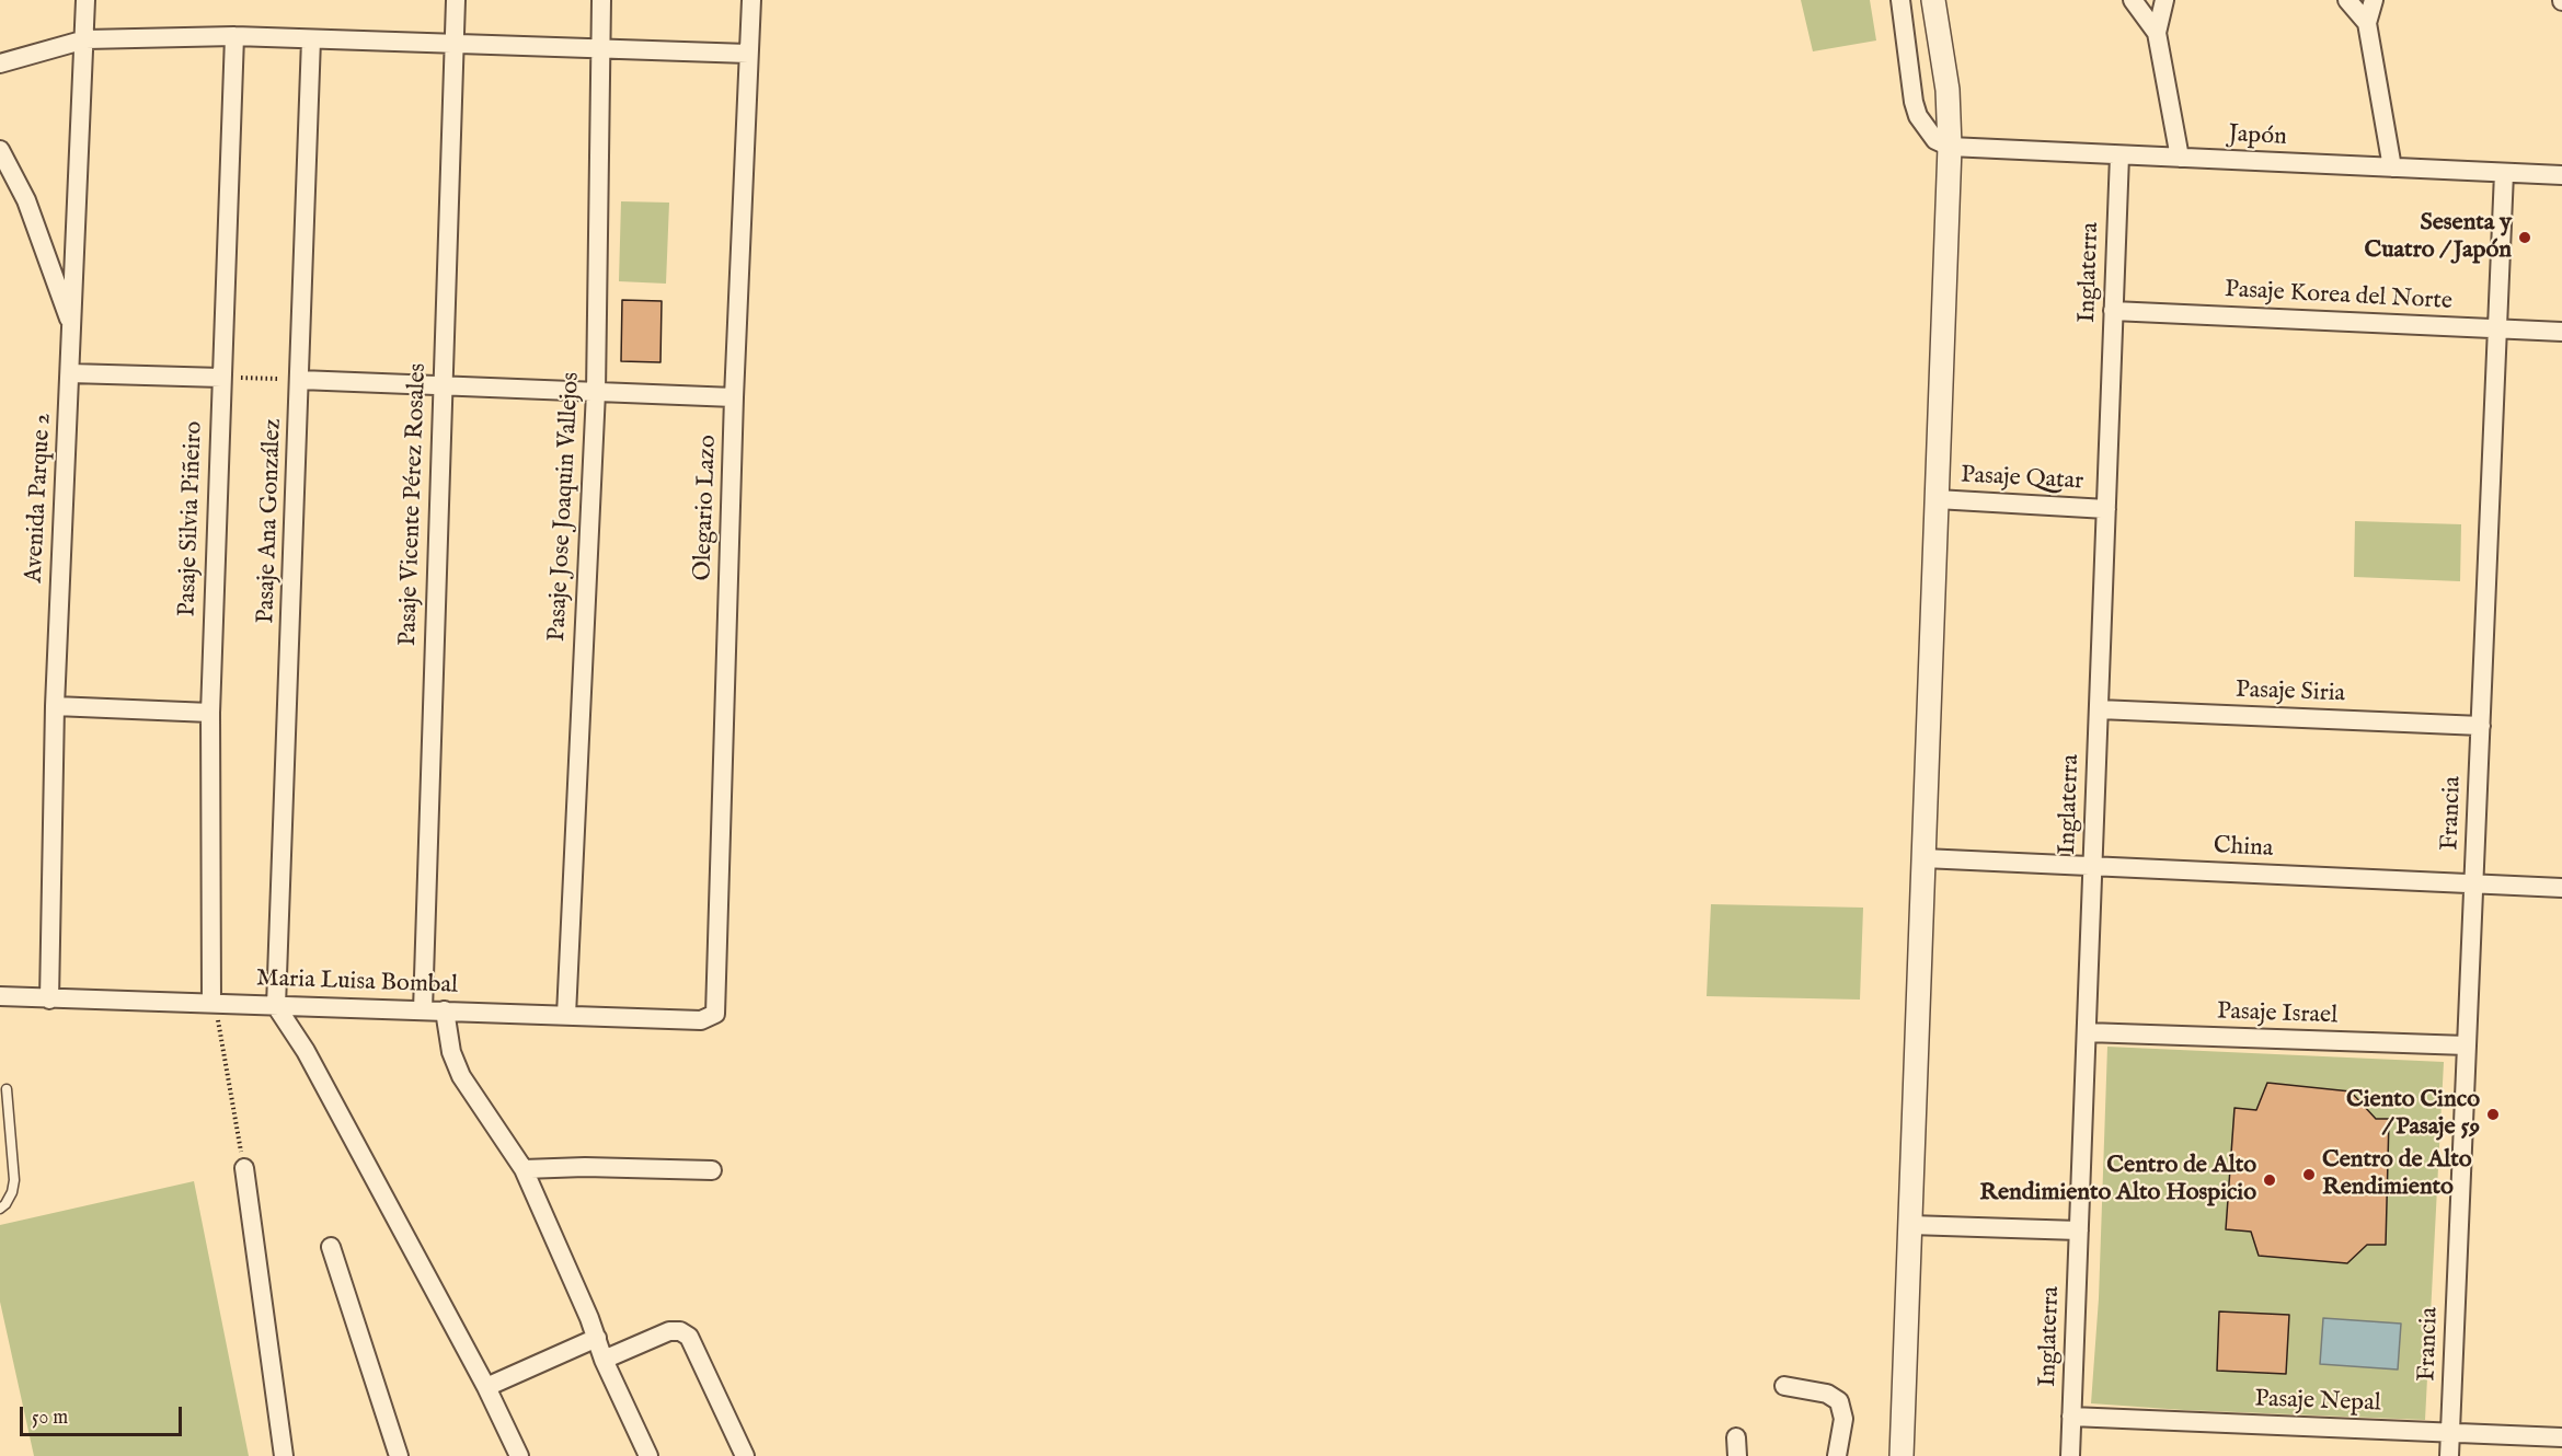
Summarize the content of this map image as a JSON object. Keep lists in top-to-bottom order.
{
  "streets": {
    "street": [
      "Japón",
      "Inglaterra",
      "Pasaje Korea del Norte",
      "Pasaje Qatar",
      "Avenida Parque 2",
      "Pasaje Vicente Pérez Rosales",
      "Pasaje Jose Joaquin Vallejos",
      "Olegario Lazo",
      "Pasaje Silvia Piñeiro",
      "Pasaje Ana González",
      "Pasaje Siria",
      "Francia",
      "China",
      "Maria Luisa Bombal",
      "Pasaje Israel",
      "Pasaje Nepal"
    ]
  },
  "crossings": [
    ["Japón", "Inglaterra"],
    ["Japón", "Francia"],
    ["Inglaterra", "Pasaje Korea del Norte"],
    ["Inglaterra", "Pasaje Qatar"],
    ["Inglaterra", "Pasaje Siria"],
    ["Inglaterra", "China"],
    ["Inglaterra", "Pasaje Israel"],
    ["Inglaterra", "Pasaje Nepal"],
    ["Pasaje Korea del Norte", "Francia"],
    ["Avenida Parque 2", "Maria Luisa Bombal"],
    ["Pasaje Vicente Pérez Rosales", "Maria Luisa Bombal"],
    ["Pasaje Jose Joaquin Vallejos", "Maria Luisa Bombal"],
    ["Olegario Lazo", "Maria Luisa Bombal"],
    ["Pasaje Silvia Piñeiro", "Maria Luisa Bombal"],
    ["Pasaje Ana González", "Maria Luisa Bombal"],
    ["Pasaje Siria", "Francia"],
    ["Francia", "China"],
    ["Francia", "Pasaje Israel"],
    ["Francia", "Pasaje Nepal"]
  ],
  "places": [
    "Sesenta y Cuatro / Japón",
    "Ciento Cinco / Pasaje 59",
    "Centro de Alto Rendimiento",
    "Centro de Alto Rendimiento Alto Hospicio"
  ],
  "scale_bar": "50 m"
}
